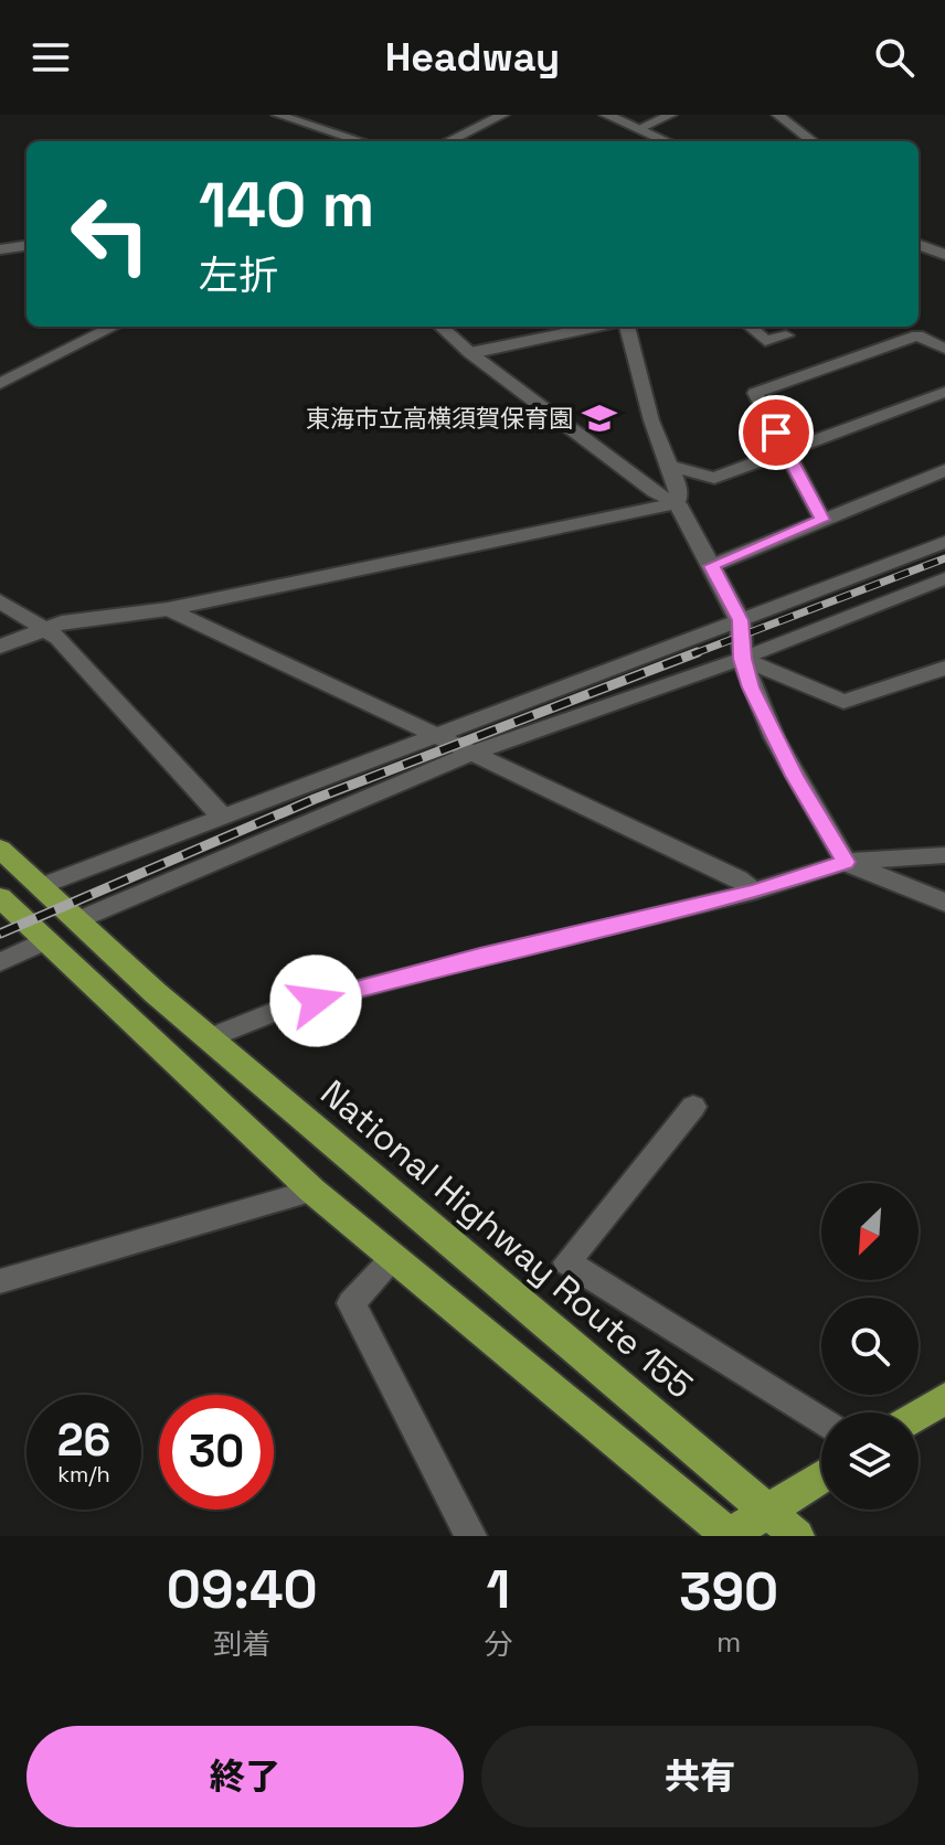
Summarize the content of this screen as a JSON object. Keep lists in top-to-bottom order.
{
  "streets": {
    "highway": ["National Highway Route 155"]
  },
  "places": {
    "school or university": ["東海市立高横須賀保育園"]
  },
  "north": "bottom left",
  "page": {
    "header": "Headway",
    "turn": ["140 m", "左折"],
    "speed": "26 km/h",
    "limit": "30",
    "eta": [
      "09:40",
      "到着",
      "1",
      "分",
      "390",
      "m"
    ],
    "buttons": ["終了", "共有"]
  }
}
